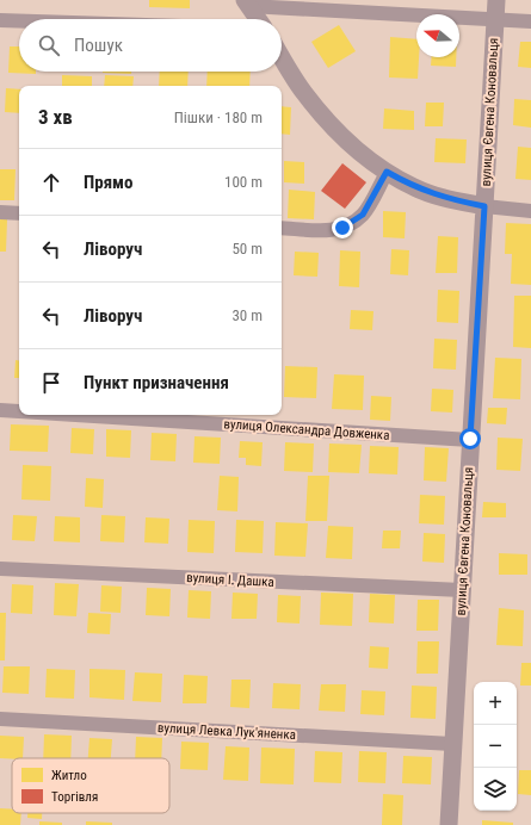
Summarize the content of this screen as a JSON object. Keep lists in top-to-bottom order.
{
  "streets": {
    "street": [
      "вулиця Євгена Коновальця",
      "вулиця Олександра Довженка",
      "вулиця І. Дашка",
      "вулиця Левка Лук'яненка"
    ]
  },
  "crossings": [
    ["вулиця Євгена Коновальця", "вулиця Олександра Довженка"],
    ["вулиця Євгена Коновальця", "вулиця І. Дашка"],
    ["вулиця Євгена Коновальця", "вулиця Левка Лук'яненка"]
  ],
  "legend": ["Житло", "Торгівля"],
  "north": "left",
  "page": {
    "search": "Пошук",
    "heading": ["3 хв", "Пішки · 180 m"],
    "list": [
      ["Прямо", "100 m"],
      ["Ліворуч", "50 m"],
      ["Ліворуч", "30 m"],
      "Пункт призначення"
    ],
    "map_buttons": ["+", "−"]
  }
}
